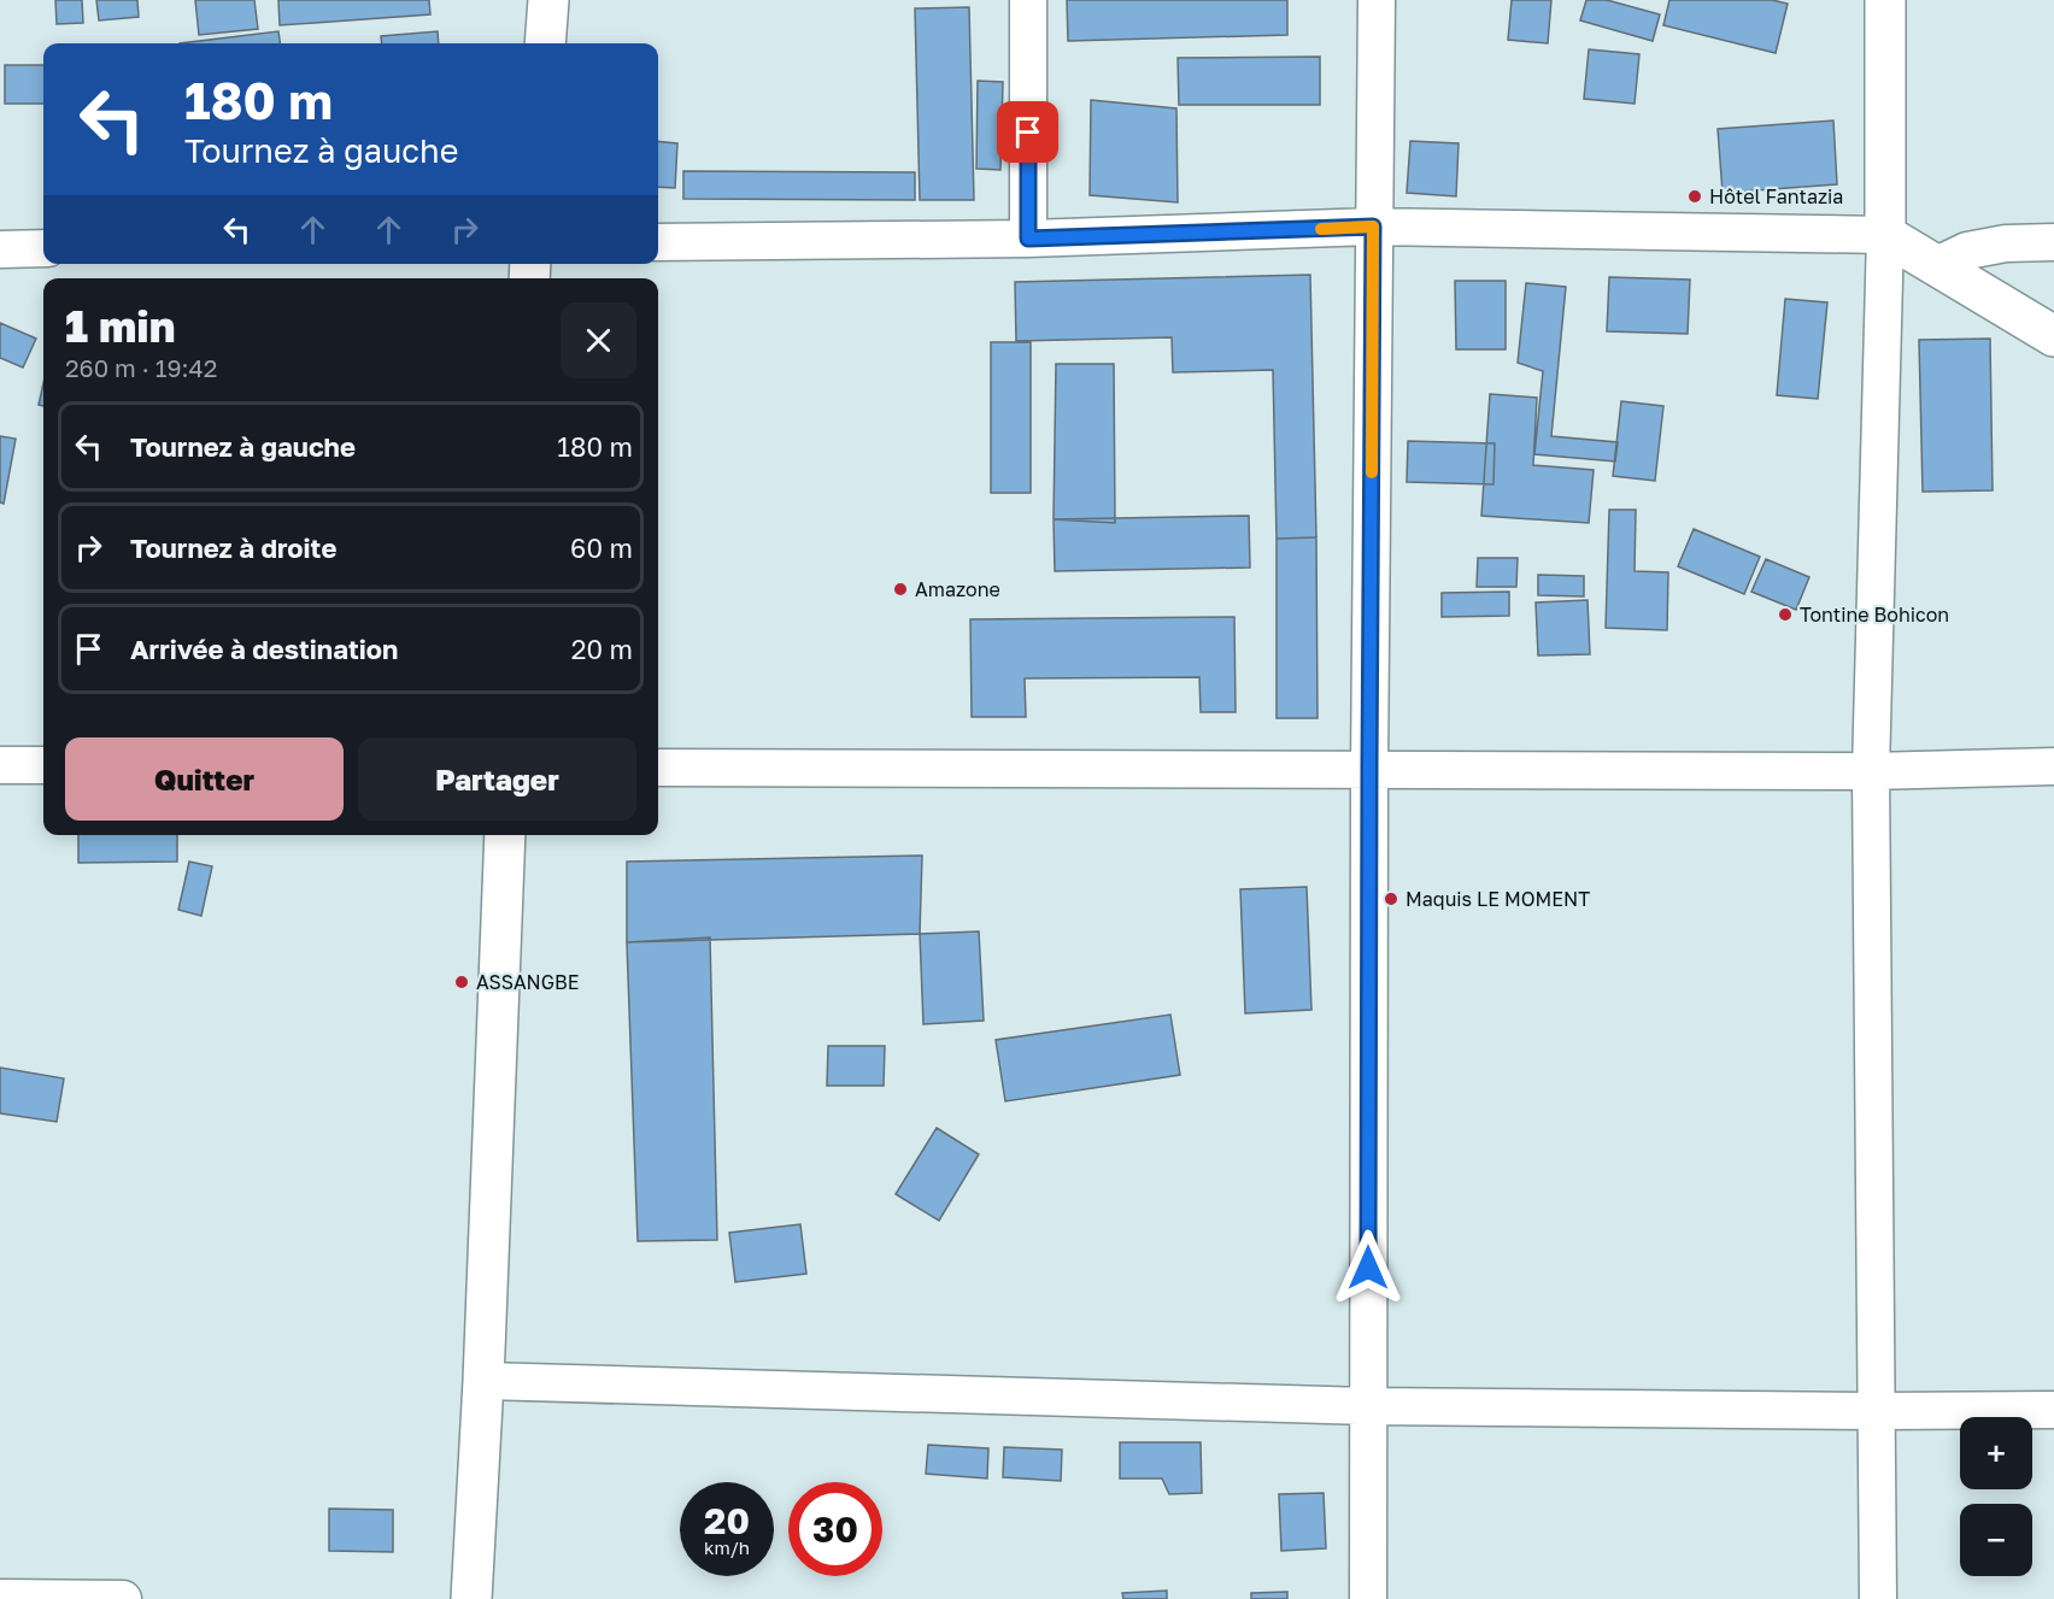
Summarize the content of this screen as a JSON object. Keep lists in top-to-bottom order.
{
  "places": [
    "Hôtel Fantazia",
    "Amazone",
    "Tontine Bohicon",
    "Maquis LE MOMENT",
    "ASSANGBE"
  ],
  "page": {
    "turn": ["180 m", "Tournez à gauche"],
    "heading": ["1 min", "260 m · 19:42"],
    "list": [
      {
        "name": "Tournez à gauche",
        "value": "180 m"
      },
      {
        "name": "Tournez à droite",
        "value": "60 m"
      },
      {
        "name": "Arrivée à destination",
        "value": "20 m"
      }
    ],
    "buttons": ["Quitter", "Partager"],
    "map_buttons": ["+", "−"],
    "speed": "20 km/h",
    "limit": "30"
  }
}
